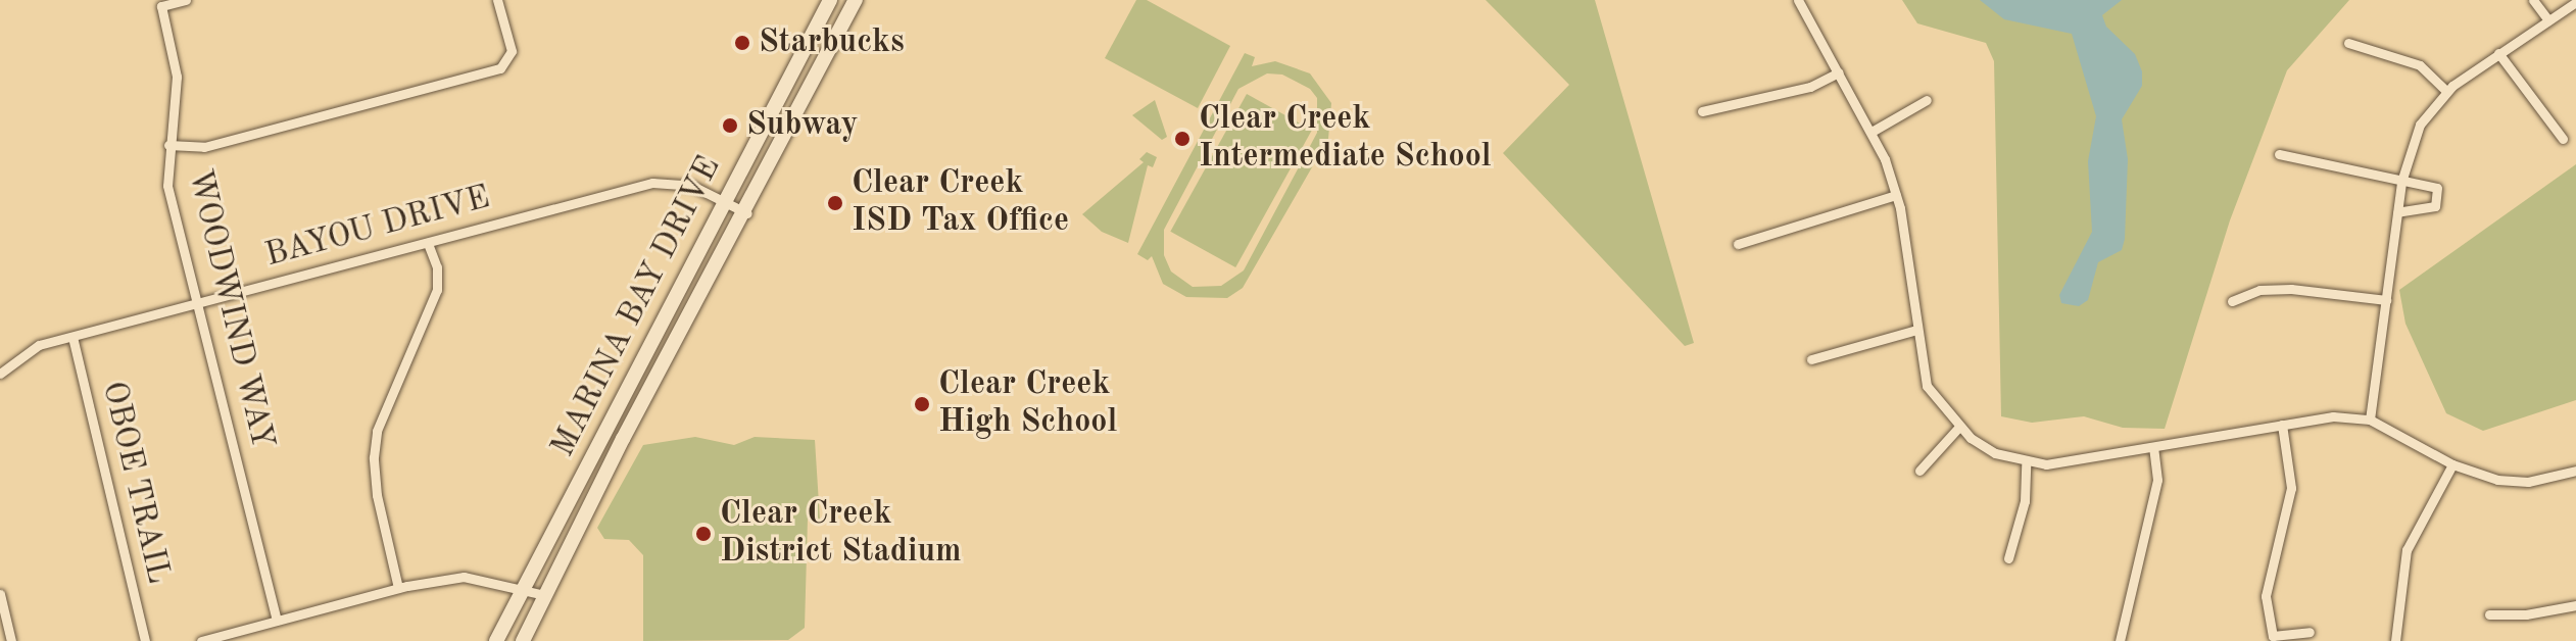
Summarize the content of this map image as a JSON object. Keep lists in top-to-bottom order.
{
  "streets": {
    "main road": ["MARINA BAY DRIVE"],
    "street": ["BAYOU DRIVE", "WOODWIND WAY", "OBOE TRAIL"]
  },
  "crossings": [
    ["BAYOU DRIVE", "MARINA BAY DRIVE"],
    ["BAYOU DRIVE", "WOODWIND WAY"],
    ["BAYOU DRIVE", "OBOE TRAIL"]
  ],
  "places": [
    "Starbucks",
    "Subway",
    "Clear Creek Intermediate School",
    "Clear Creek ISD Tax Office",
    "Clear Creek High School",
    "Clear Creek District Stadium"
  ]
}
